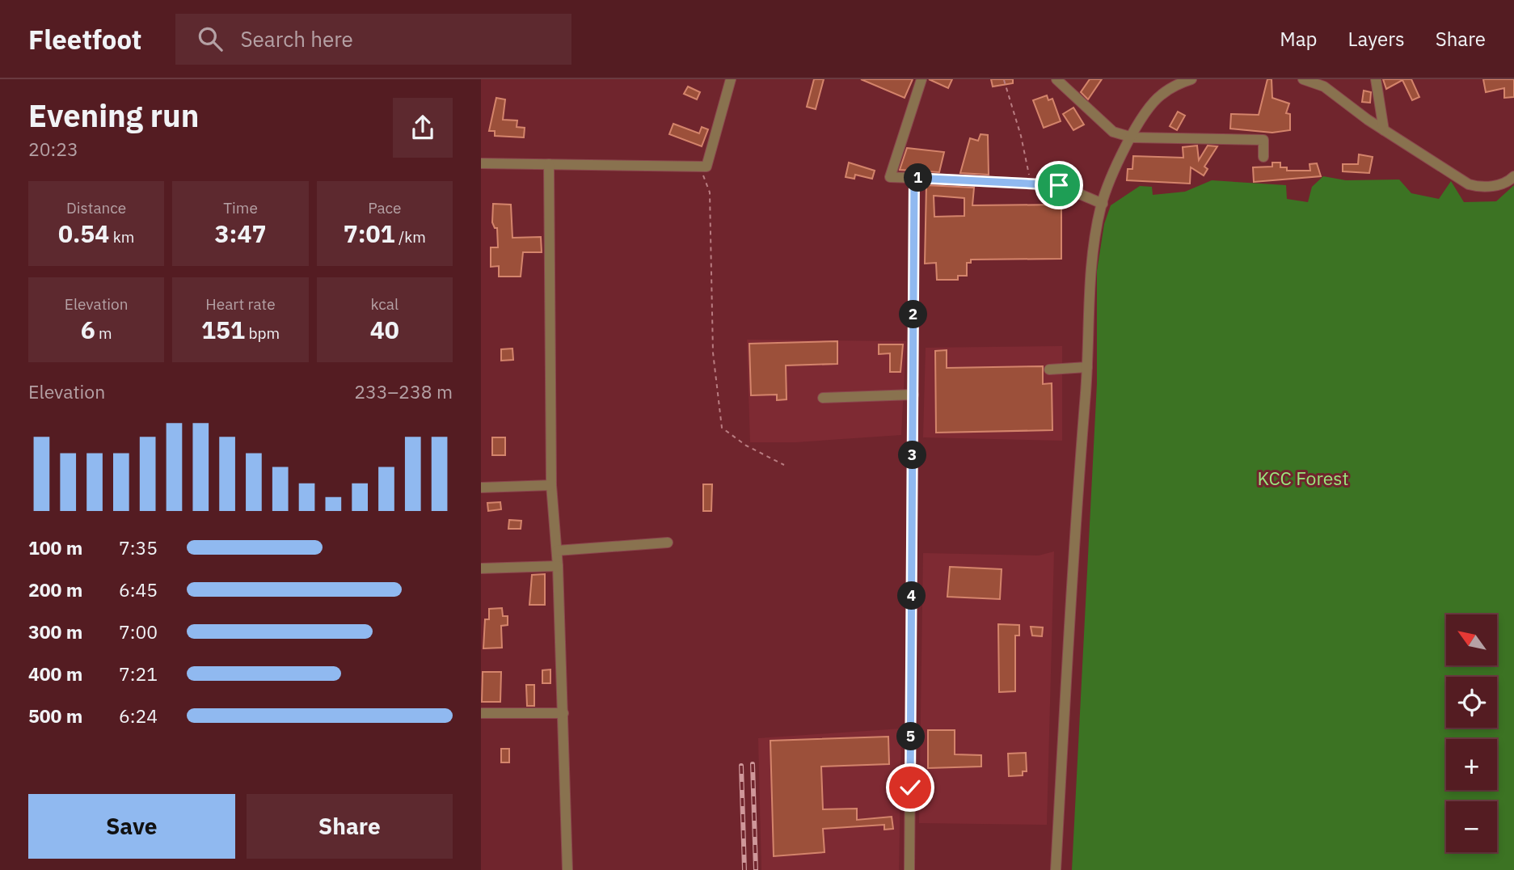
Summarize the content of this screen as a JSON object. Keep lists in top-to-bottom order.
{
  "parks": ["KCC Forest"],
  "north": "top left",
  "page": {
    "header": "Fleetfoot",
    "search": "Search here",
    "nav": ["Map", "Layers", "Share"],
    "heading": ["Evening run", "20:23"],
    "pins": [
      "1",
      "2",
      "3",
      "4",
      "5"
    ],
    "stats": [
      ["Distance", "0.54 km"],
      ["Time", "3:47"],
      ["Pace", "7:01 /km"],
      ["Elevation", "6 m"],
      ["Heart rate", "151 bpm"],
      ["kcal", "40"]
    ],
    "chart": ["Elevation", "233–238 m"],
    "list": [
      {
        "name": "100 m",
        "note": "7:35"
      },
      {
        "name": "200 m",
        "note": "6:45"
      },
      {
        "name": "300 m",
        "note": "7:00"
      },
      {
        "name": "400 m",
        "note": "7:21"
      },
      {
        "name": "500 m",
        "note": "6:24"
      }
    ],
    "map_buttons": ["+", "−"],
    "buttons": ["Save", "Share"]
  }
}
